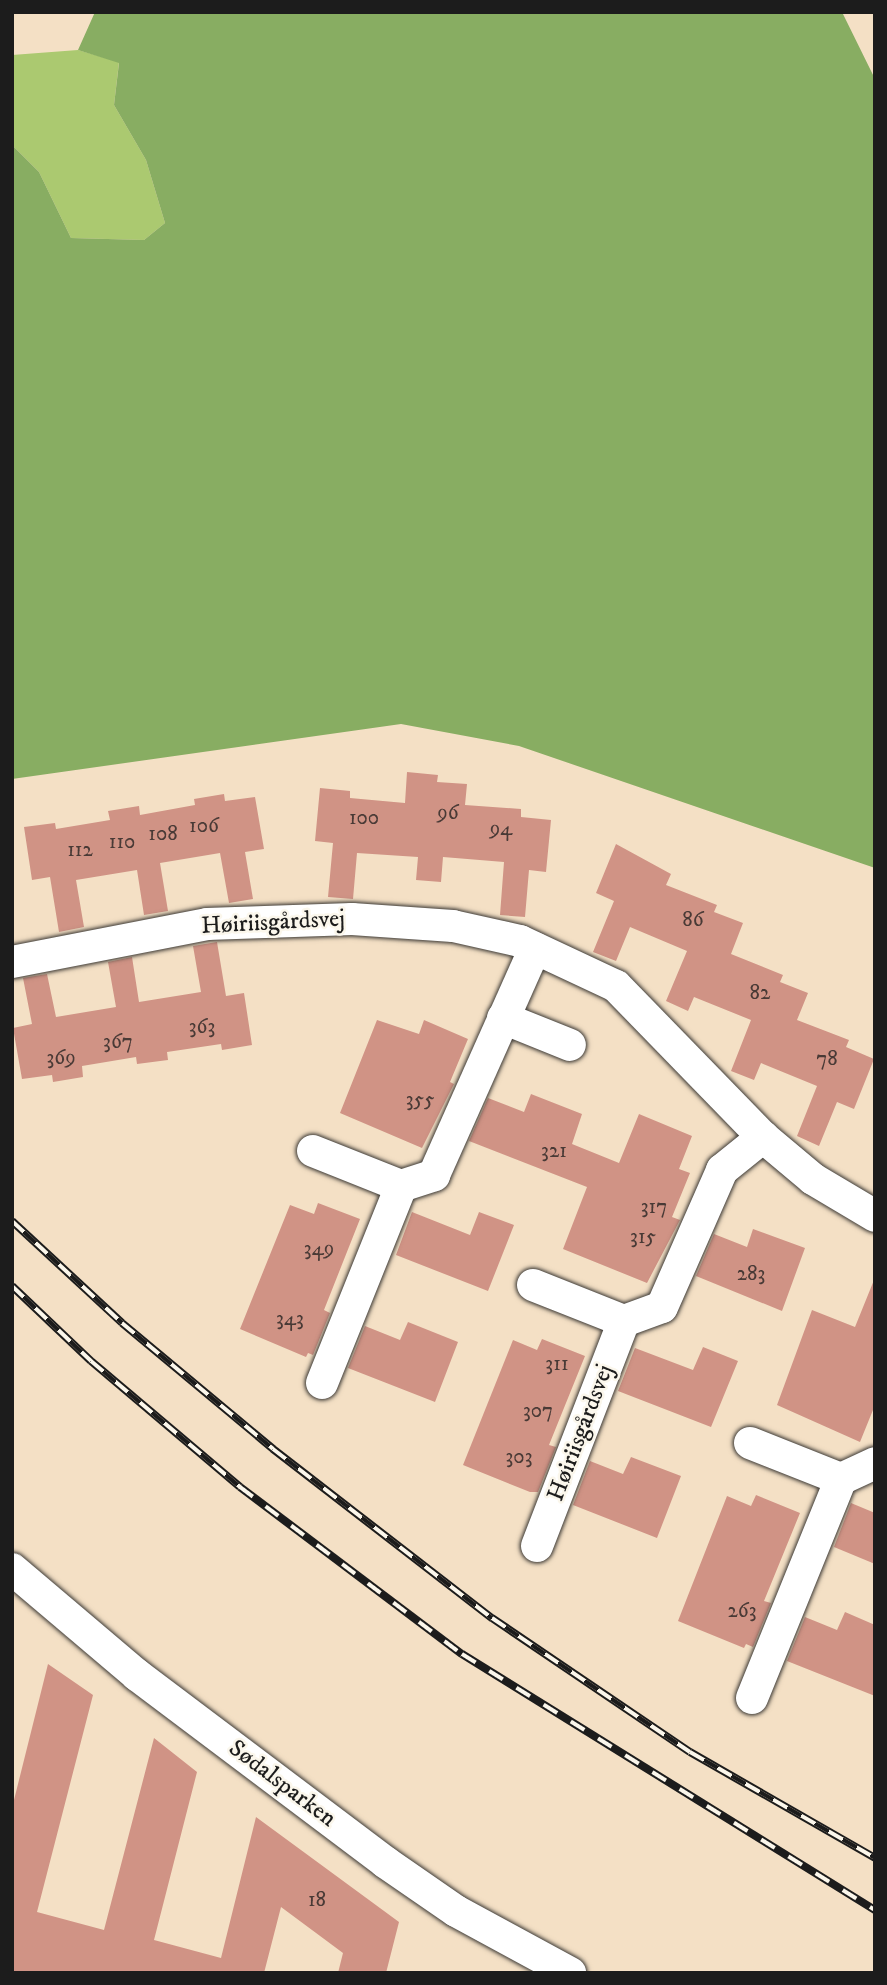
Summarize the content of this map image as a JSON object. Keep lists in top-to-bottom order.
{
  "streets": {
    "street": ["Høiriisgårdsvej", "Sødalsparken"]
  },
  "house_numbers": [
    "96",
    "100",
    "106",
    "94",
    "108",
    "110",
    "112",
    "86",
    "82",
    "363",
    "367",
    "369",
    "78",
    "355",
    "321",
    "317",
    "315",
    "349",
    "283",
    "343",
    "311",
    "307",
    "303",
    "263",
    "18"
  ]
}
